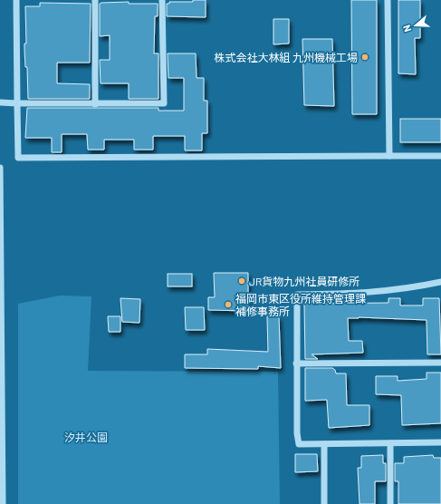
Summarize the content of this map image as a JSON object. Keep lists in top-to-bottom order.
{
  "parks": ["汐井公園"],
  "places": ["株式会社大林組 九州機械工場", "JR貨物九州社員研修所", "福岡市東区役所維持管理課 補修事務所"],
  "north": "left"
}
